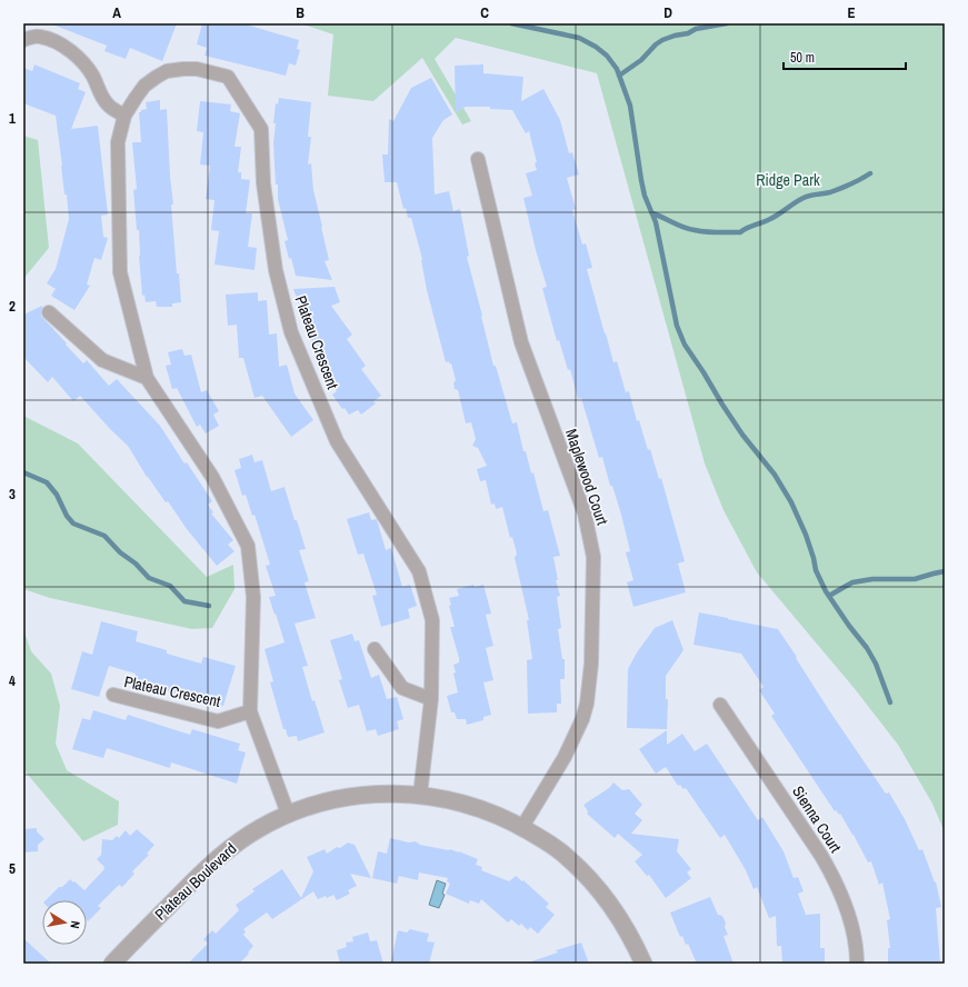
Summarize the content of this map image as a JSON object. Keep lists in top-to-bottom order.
{
  "streets": {
    "street": [
      "Plateau Crescent",
      "Maplewood Court",
      "Sienna Court",
      "Plateau Boulevard"
    ]
  },
  "crossings": [
    ["Plateau Crescent", "Plateau Boulevard"],
    ["Maplewood Court", "Plateau Boulevard"]
  ],
  "parks": ["Ridge Park"],
  "scale_bar": "50 m",
  "north": "right",
  "grid": {
    "columns": [
      "A",
      "B",
      "C",
      "D",
      "E"
    ],
    "rows": [
      "1",
      "2",
      "3",
      "4",
      "5"
    ]
  }
}
